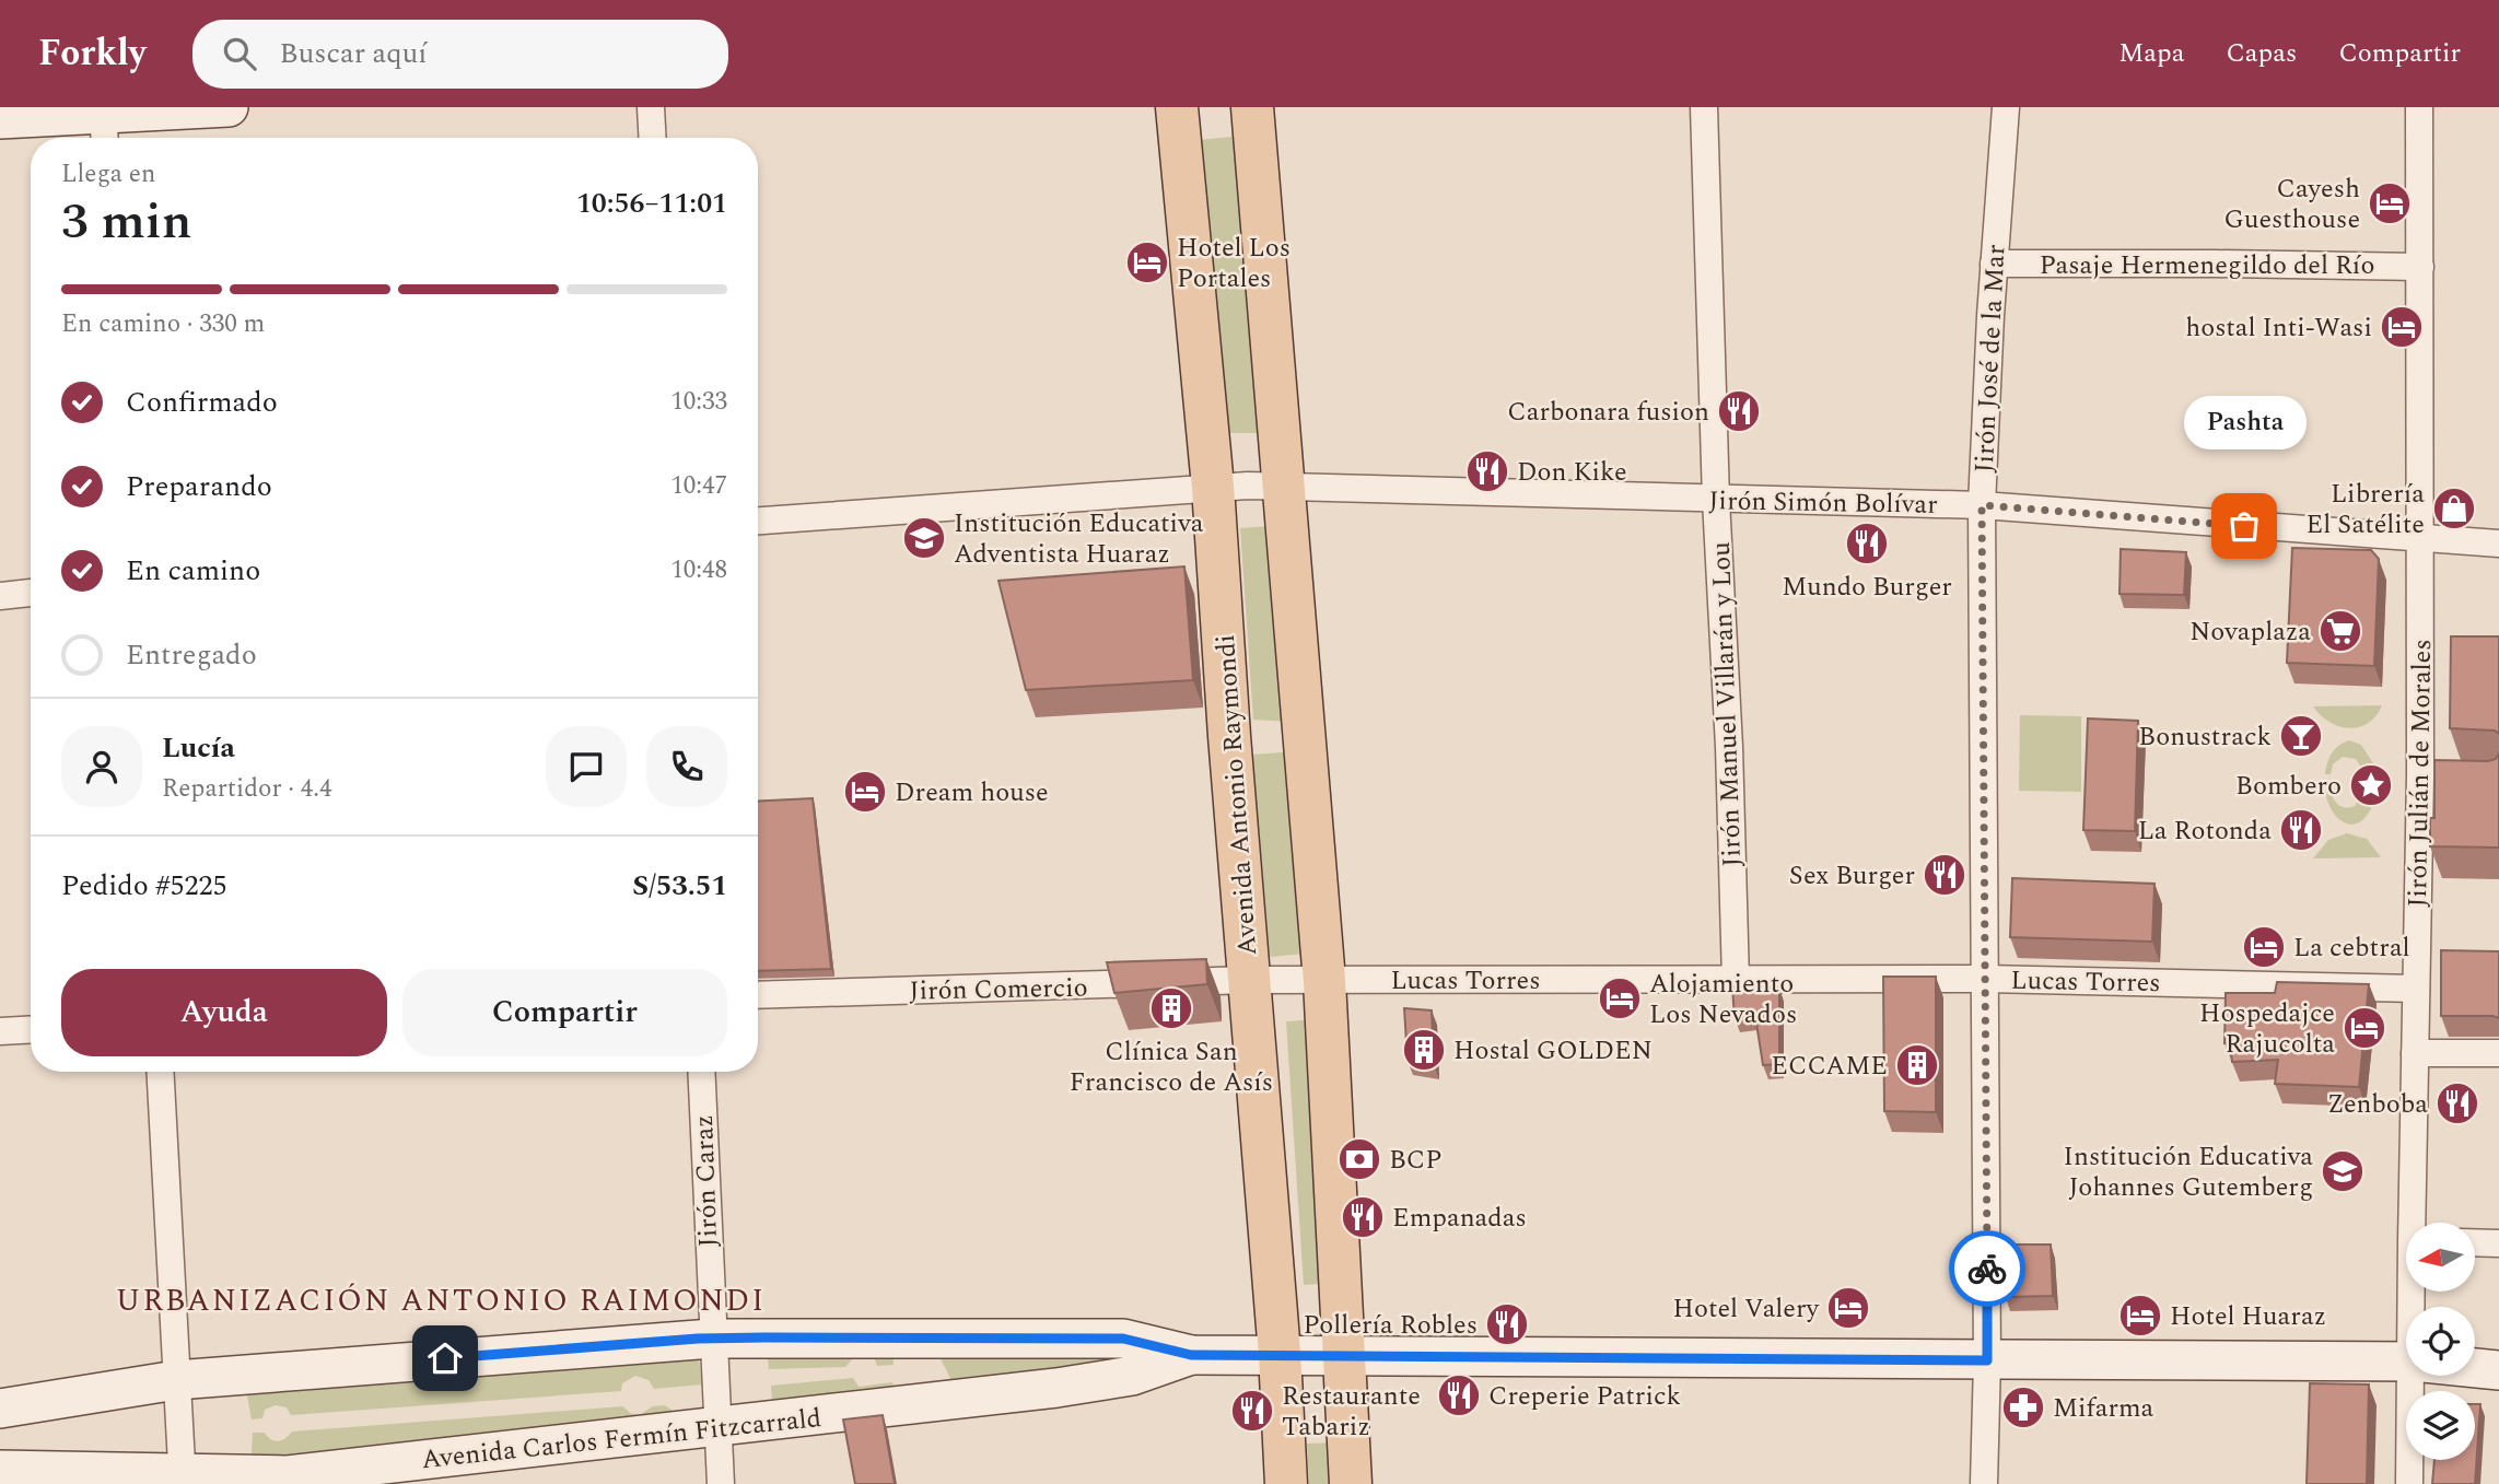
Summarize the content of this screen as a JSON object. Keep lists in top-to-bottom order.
{
  "streets": {
    "main road": ["Avenida Antonio Raymondi", "Avenida Carlos Fermín Fitzcarrald"],
    "street": [
      "Pasaje Hermenegildo del Río",
      "Jirón José de la Mar",
      "Jirón Simón Bolívar",
      "Jirón Manuel Villarán y Lou",
      "Jirón Julián de Morales",
      "Lucas Torres",
      "Jirón Comercio",
      "Jirón Caraz"
    ]
  },
  "crossings": [
    ["Pasaje Hermenegildo del Río", "Jirón José de la Mar"],
    ["Pasaje Hermenegildo del Río", "Jirón Julián de Morales"],
    ["Jirón José de la Mar", "Jirón Simón Bolívar"],
    ["Jirón José de la Mar", "Lucas Torres"],
    ["Jirón José de la Mar", "Avenida Carlos Fermín Fitzcarrald"],
    ["Jirón Simón Bolívar", "Jirón Manuel Villarán y Lou"],
    ["Jirón Simón Bolívar", "Jirón Julián de Morales"],
    ["Jirón Simón Bolívar", "Avenida Antonio Raymondi"],
    ["Jirón Manuel Villarán y Lou", "Lucas Torres"],
    ["Jirón Julián de Morales", "Lucas Torres"],
    ["Avenida Antonio Raymondi", "Lucas Torres"],
    ["Avenida Antonio Raymondi", "Jirón Comercio"],
    ["Avenida Antonio Raymondi", "Avenida Carlos Fermín Fitzcarrald"],
    ["Lucas Torres", "Jirón Comercio"],
    ["Jirón Caraz", "Avenida Carlos Fermín Fitzcarrald"]
  ],
  "districts": ["URBANIZACIÓN ANTONIO RAIMONDI"],
  "places": {
    "hotel": [
      "Cayesh Guesthouse",
      "Hotel Los Portales",
      "hostal Inti-Wasi",
      "Dream house",
      "La cebtral",
      "Alojamiento Los Nevados",
      "Hospedajce Rajucolta",
      "Hotel Valery",
      "Hotel Huaraz"
    ],
    "restaurant": [
      "Carbonara fusion",
      "Don Kike",
      "Mundo Burger",
      "La Rotonda",
      "Sex Burger",
      "Zenboba",
      "Empanadas",
      "Pollería Robles",
      "Creperie Patrick",
      "Restaurante Tabariz"
    ],
    "shop": ["Librería El Satélite"],
    "other": ["Pashta"],
    "school or university": ["Institución Educativa Adventista Huaraz", "Institución Educativa Johannes Gutemberg"],
    "supermarket": ["Novaplaza"],
    "bar": ["Bonustrack"],
    "place": ["Bombero"],
    "building": ["Clínica San Francisco de Asís", "Hostal GOLDEN", "ECCAME"],
    "bank": ["BCP"],
    "pharmacy": ["Mifarma"]
  },
  "north": "left",
  "page": {
    "header": "Forkly",
    "search": "Buscar aquí",
    "nav": ["Mapa", "Capas", "Compartir"],
    "heading": ["3 min", "Llega en", "10:56–11:01"],
    "panel": [
      "Lucía",
      "Repartidor · 4.4",
      "Pedido #5225",
      "S/53.51"
    ],
    "bar": "En camino · 330 m",
    "list": [
      ["Confirmado", "10:33"],
      ["Preparando", "10:47"],
      ["En camino", "10:48"],
      "Entregado"
    ],
    "bubble": "Pashta",
    "buttons": ["Ayuda", "Compartir"]
  }
}
